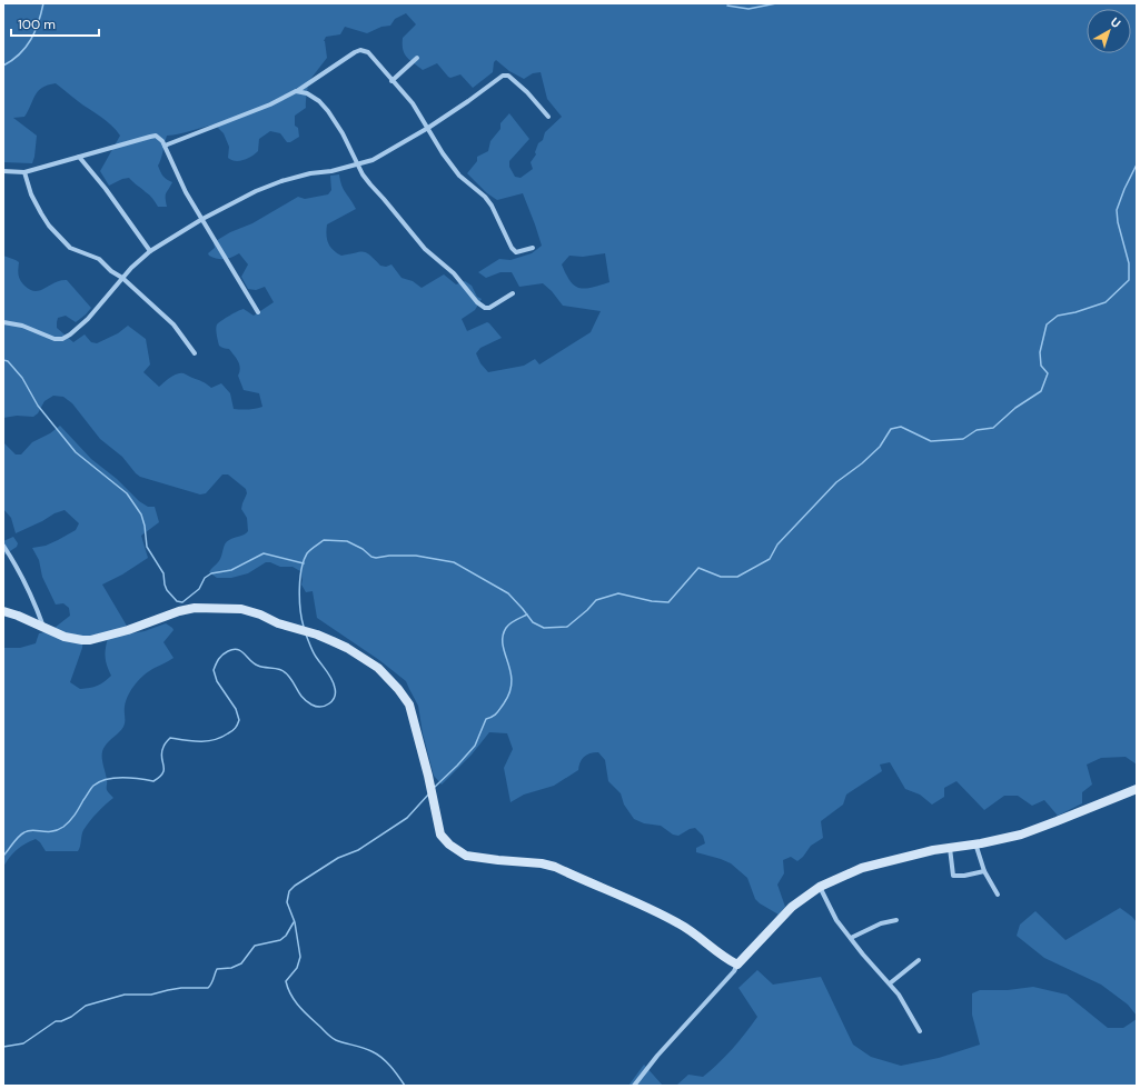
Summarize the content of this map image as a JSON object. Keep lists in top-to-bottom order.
{
  "scale_bar": "100 m",
  "north": "top right"
}
